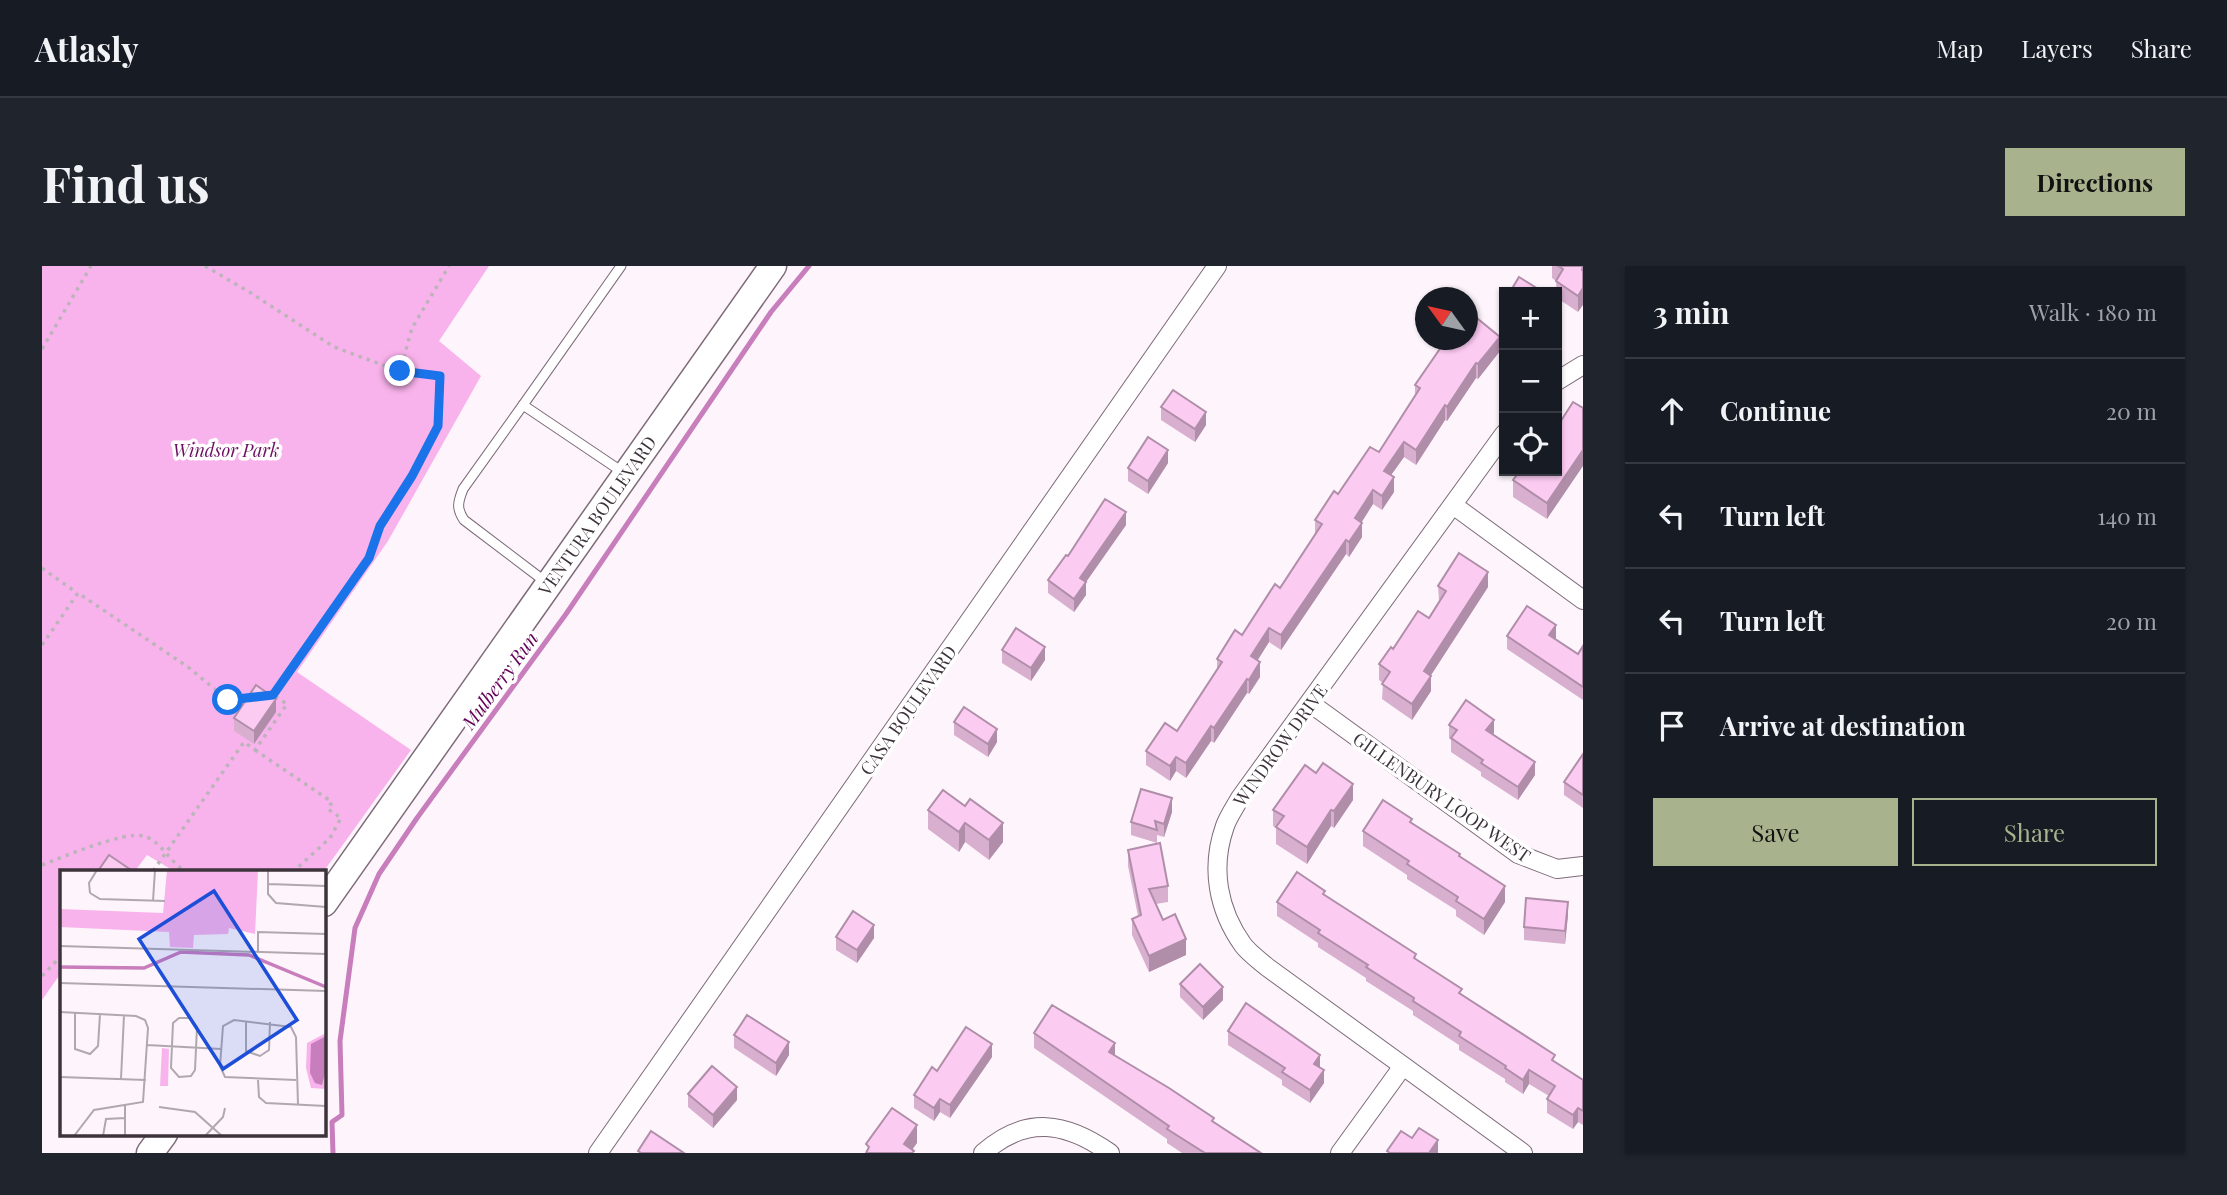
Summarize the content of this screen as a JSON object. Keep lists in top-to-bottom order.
{
  "streets": {
    "street": [
      "VENTURA BOULEVARD",
      "CASA BOULEVARD",
      "WINDROW DRIVE",
      "GILLENBURY LOOP WEST"
    ]
  },
  "crossings": [
    ["WINDROW DRIVE", "GILLENBURY LOOP WEST"]
  ],
  "water": ["Mulberry Run"],
  "parks": ["Windsor Park"],
  "north": "top left",
  "page": {
    "header": "Atlasly",
    "nav": ["Map", "Layers", "Share"],
    "buttons": [
      "Directions",
      ["Save", "Share"]
    ],
    "title": "Find us",
    "heading": ["3 min", "Walk · 180 m"],
    "map_buttons": ["+", "−"],
    "list": [
      ["Continue", "20 m"],
      ["Turn left", "140 m"],
      ["Turn left", "20 m"],
      "Arrive at destination"
    ]
  }
}
